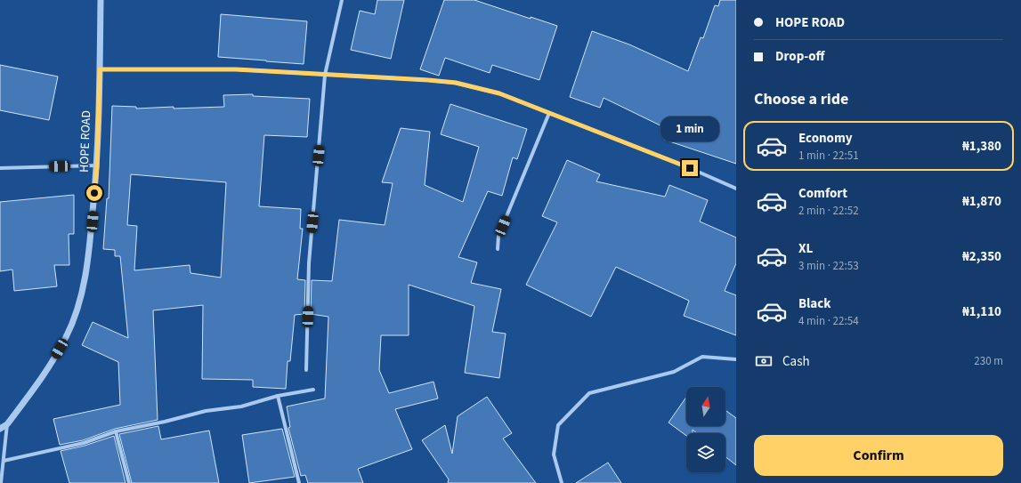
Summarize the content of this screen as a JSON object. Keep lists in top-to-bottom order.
{
  "streets": {
    "street": ["HOPE ROAD"]
  },
  "north": "top",
  "page": {
    "banner": ["HOPE ROAD", "Drop-off"],
    "heading": "Choose a ride",
    "bubble": "1 min",
    "list": [
      {
        "name": "Economy",
        "note": "1 min · 22:51",
        "value": "₦1,380"
      },
      {
        "name": "Comfort",
        "note": "2 min · 22:52",
        "value": "₦1,870"
      },
      {
        "name": "XL",
        "note": "3 min · 22:53",
        "value": "₦2,350"
      },
      {
        "name": "Black",
        "note": "4 min · 22:54",
        "value": "₦1,110"
      }
    ],
    "pay": ["Cash", "230 m"],
    "buttons": "Confirm"
  }
}
